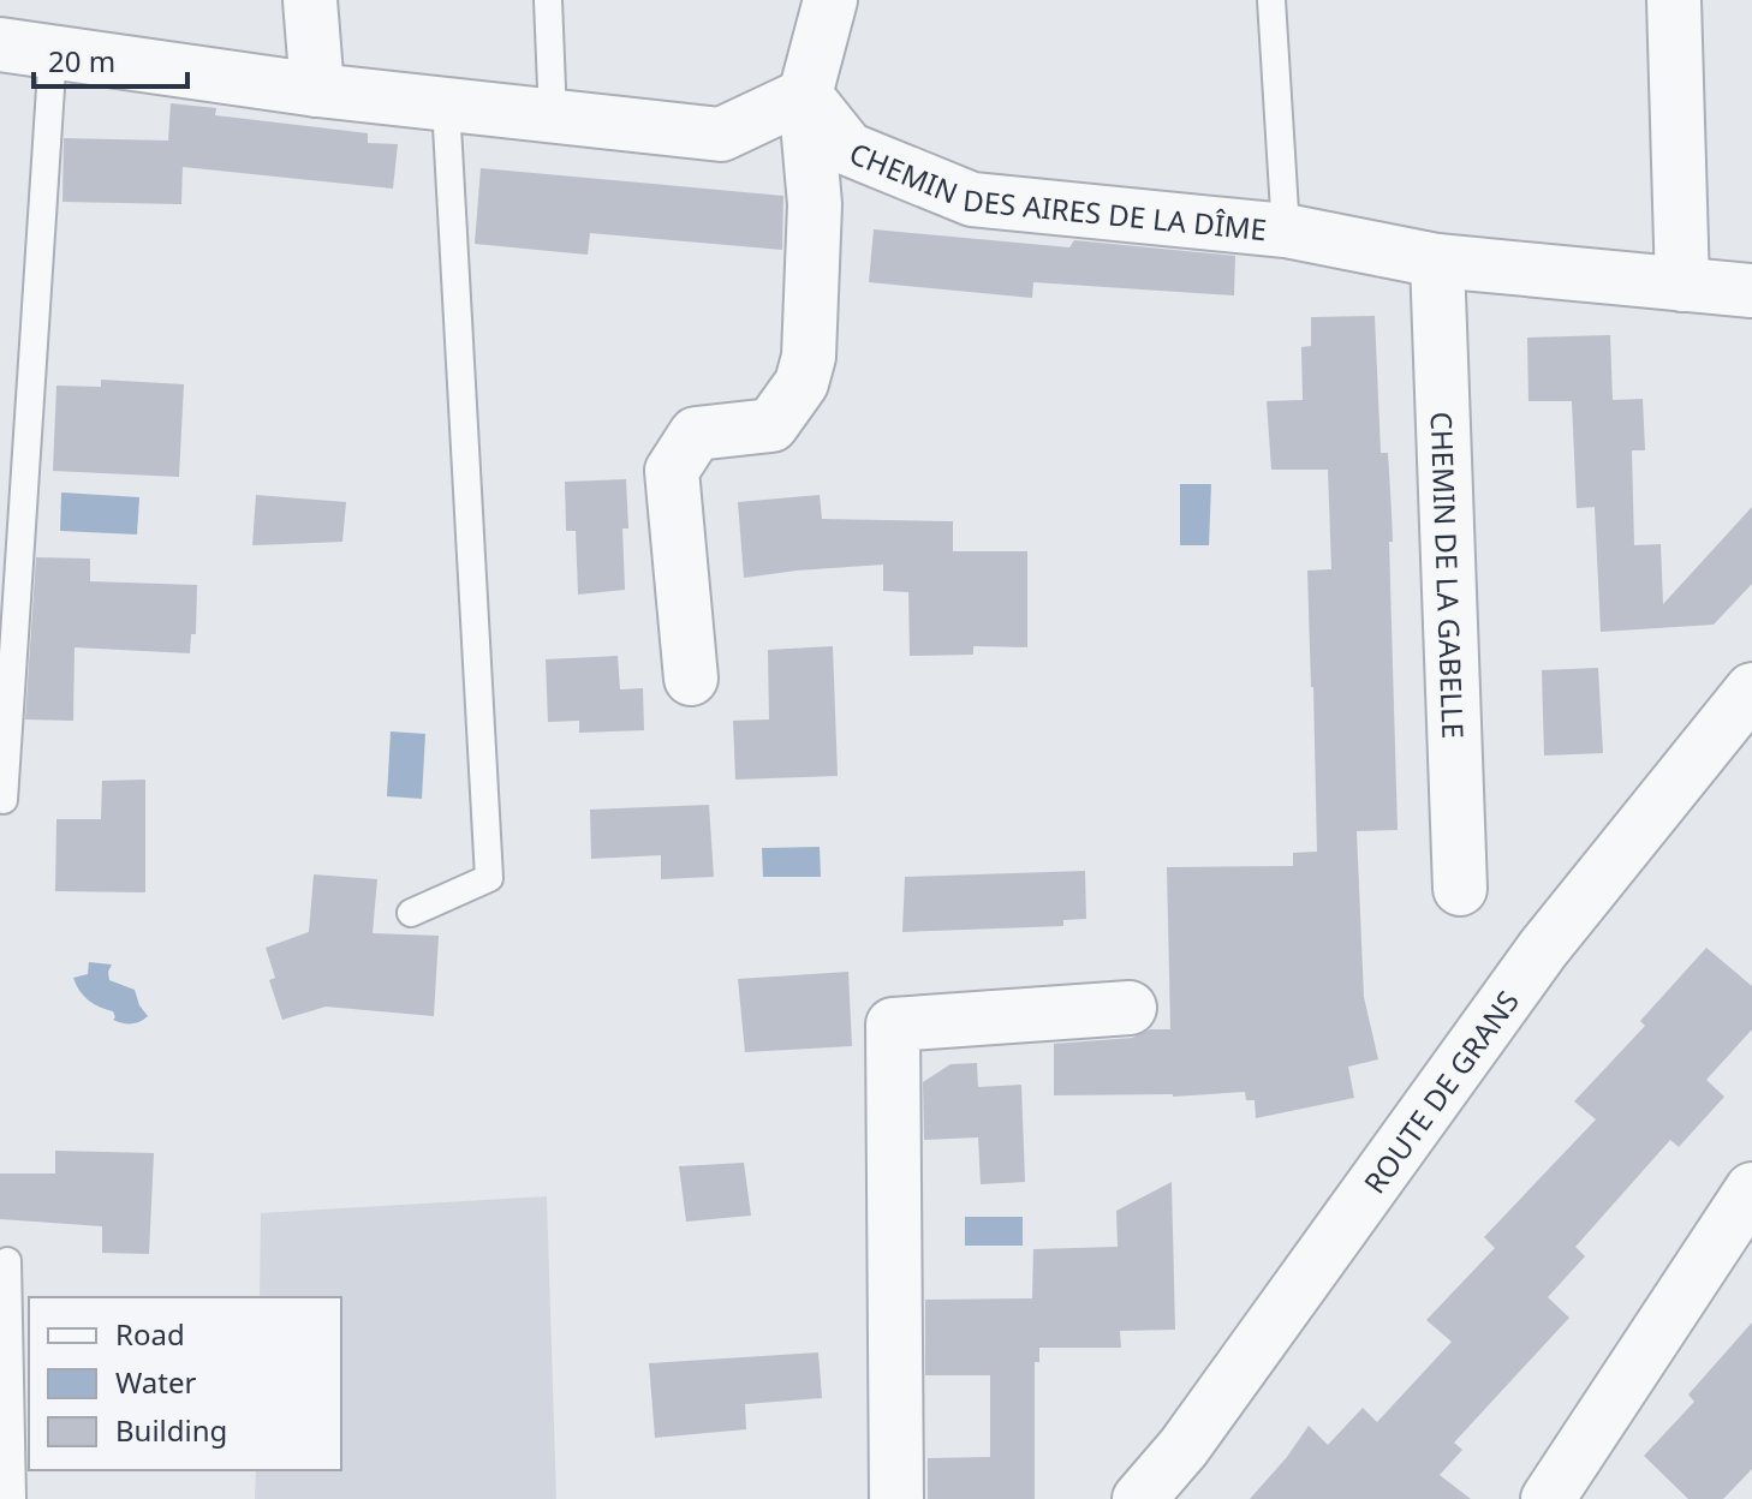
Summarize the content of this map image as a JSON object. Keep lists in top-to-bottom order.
{
  "streets": {
    "street": ["CHEMIN DES AIRES DE LA DÎME", "CHEMIN DE LA GABELLE", "ROUTE DE GRANS"]
  },
  "crossings": [
    ["CHEMIN DES AIRES DE LA DÎME", "CHEMIN DE LA GABELLE"]
  ],
  "legend": ["Road", "Water", "Building"],
  "scale_bar": "20 m"
}
